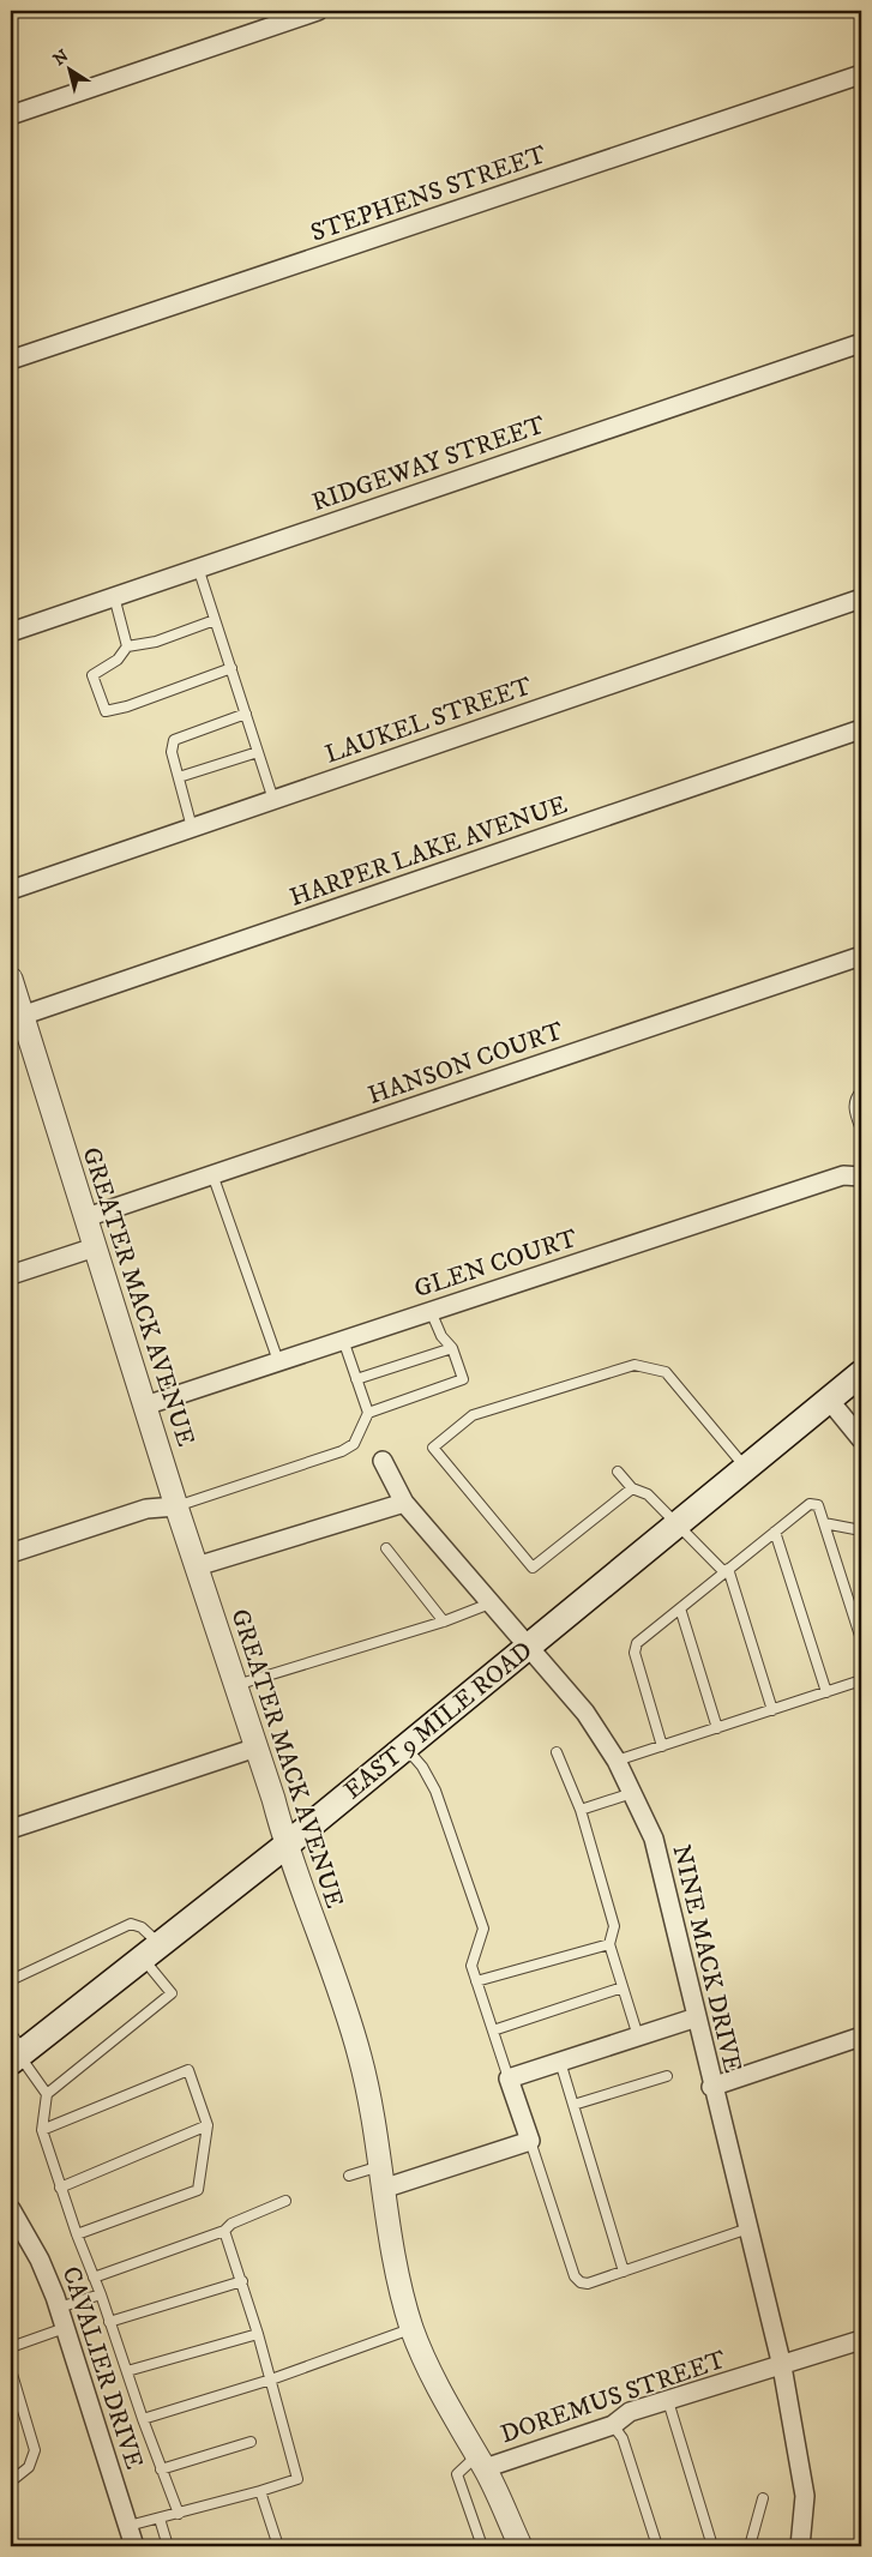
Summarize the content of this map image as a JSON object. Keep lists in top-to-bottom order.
{
  "streets": {
    "main road": ["EAST 9 MILE ROAD"],
    "street": [
      "STEPHENS STREET",
      "RIDGEWAY STREET",
      "LAUKEL STREET",
      "HARPER LAKE AVENUE",
      "HANSON COURT",
      "GLEN COURT",
      "GREATER MACK AVENUE",
      "NINE MACK DRIVE",
      "CAVALIER DRIVE",
      "DOREMUS STREET"
    ]
  },
  "crossings": [
    ["HARPER LAKE AVENUE", "GREATER MACK AVENUE"],
    ["HANSON COURT", "GREATER MACK AVENUE"],
    ["GLEN COURT", "GREATER MACK AVENUE"],
    ["GREATER MACK AVENUE", "EAST 9 MILE ROAD"],
    ["GREATER MACK AVENUE", "DOREMUS STREET"],
    ["EAST 9 MILE ROAD", "NINE MACK DRIVE"],
    ["NINE MACK DRIVE", "DOREMUS STREET"]
  ],
  "north": "top left"
}
